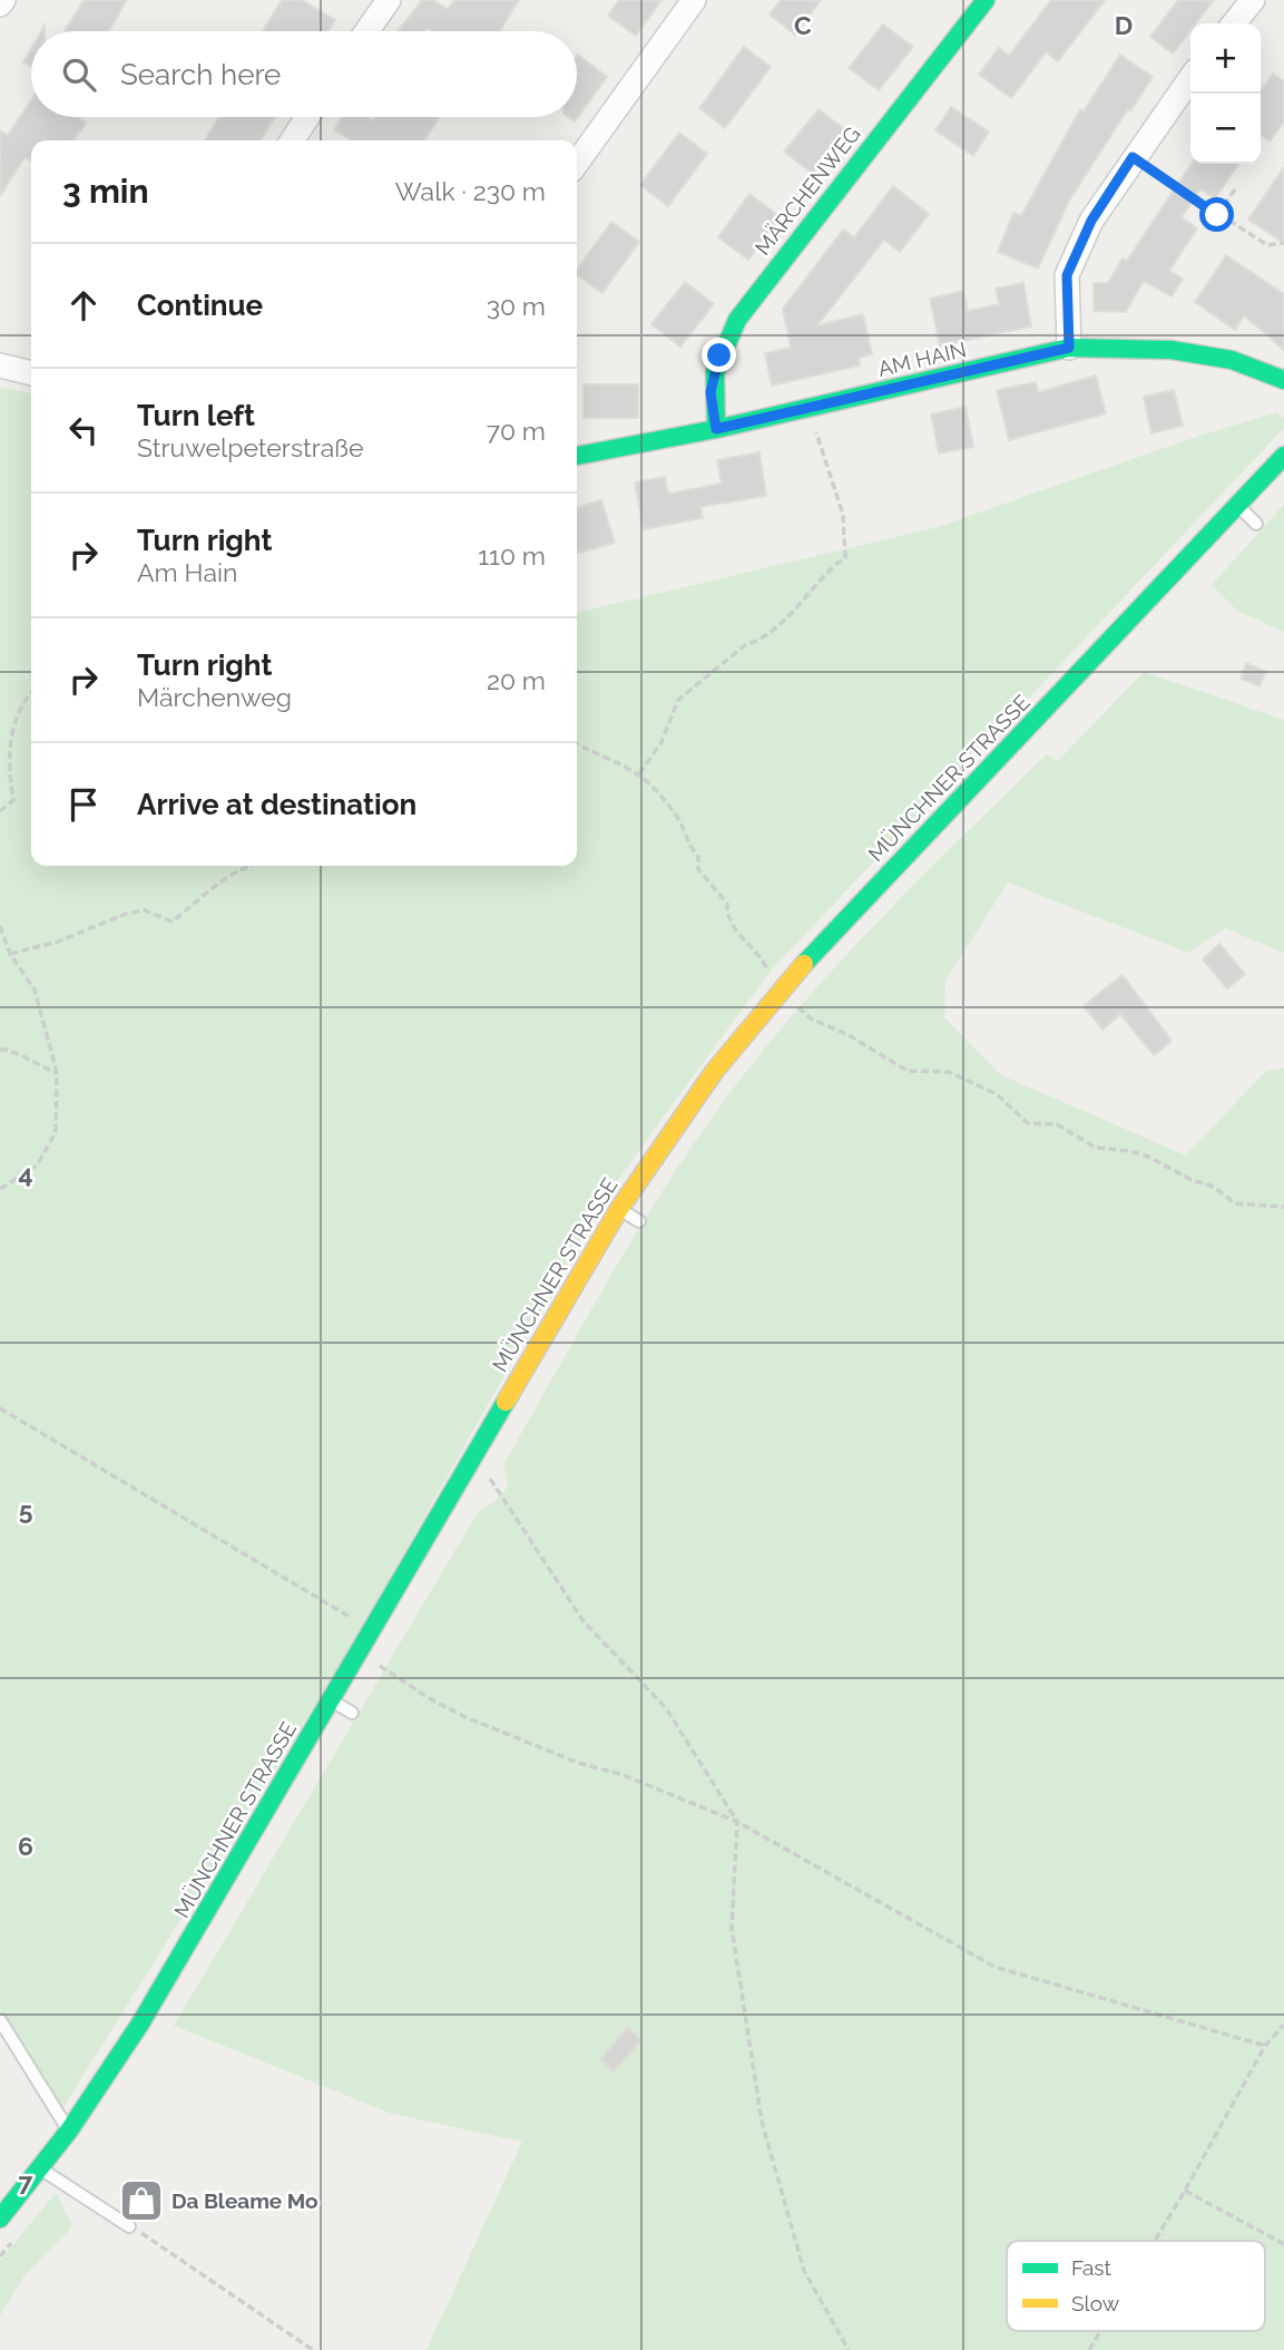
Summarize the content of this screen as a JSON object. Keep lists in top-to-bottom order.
{
  "streets": {
    "main road": ["MÄRCHENWEG", "AM HAIN", "MÜNCHNER STRASSE"]
  },
  "crossings": [
    ["MÄRCHENWEG", "AM HAIN"]
  ],
  "places": {
    "shop": ["Da Bleame Mo"]
  },
  "legend": ["Fast", "Slow"],
  "page": {
    "map_buttons": ["+", "−"],
    "search": "Search here",
    "heading": ["3 min", "Walk · 230 m"],
    "list": [
      ["Continue", "30 m"],
      ["Turn left", "Struwelpeterstraße", "70 m"],
      ["Turn right", "Am Hain", "110 m"],
      ["Turn right", "Märchenweg", "20 m"],
      "Arrive at destination"
    ]
  },
  "grid": {
    "columns": ["C", "D"],
    "rows": [
      "4",
      "5",
      "6",
      "7"
    ]
  }
}
